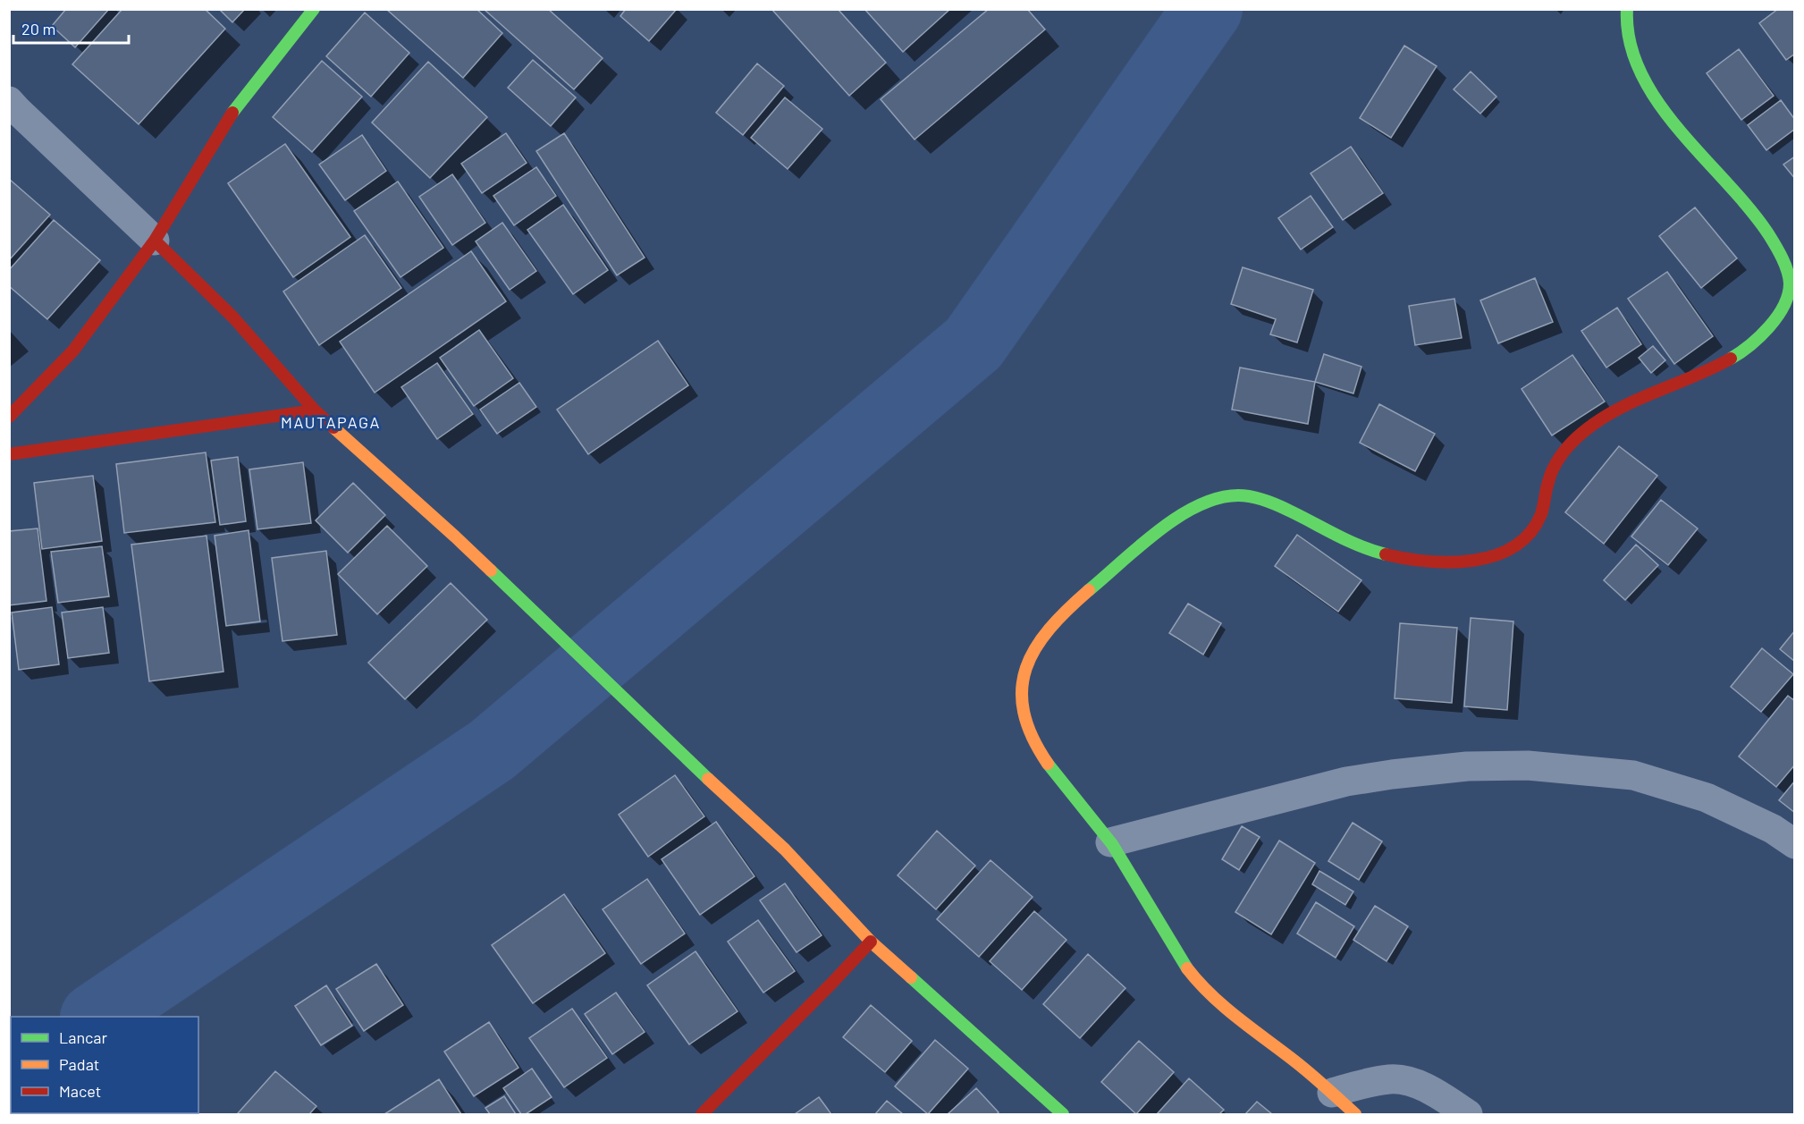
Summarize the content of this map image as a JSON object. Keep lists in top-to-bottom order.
{
  "districts": ["MAUTAPAGA"],
  "legend": ["Lancar", "Padat", "Macet"],
  "scale_bar": "20 m"
}
